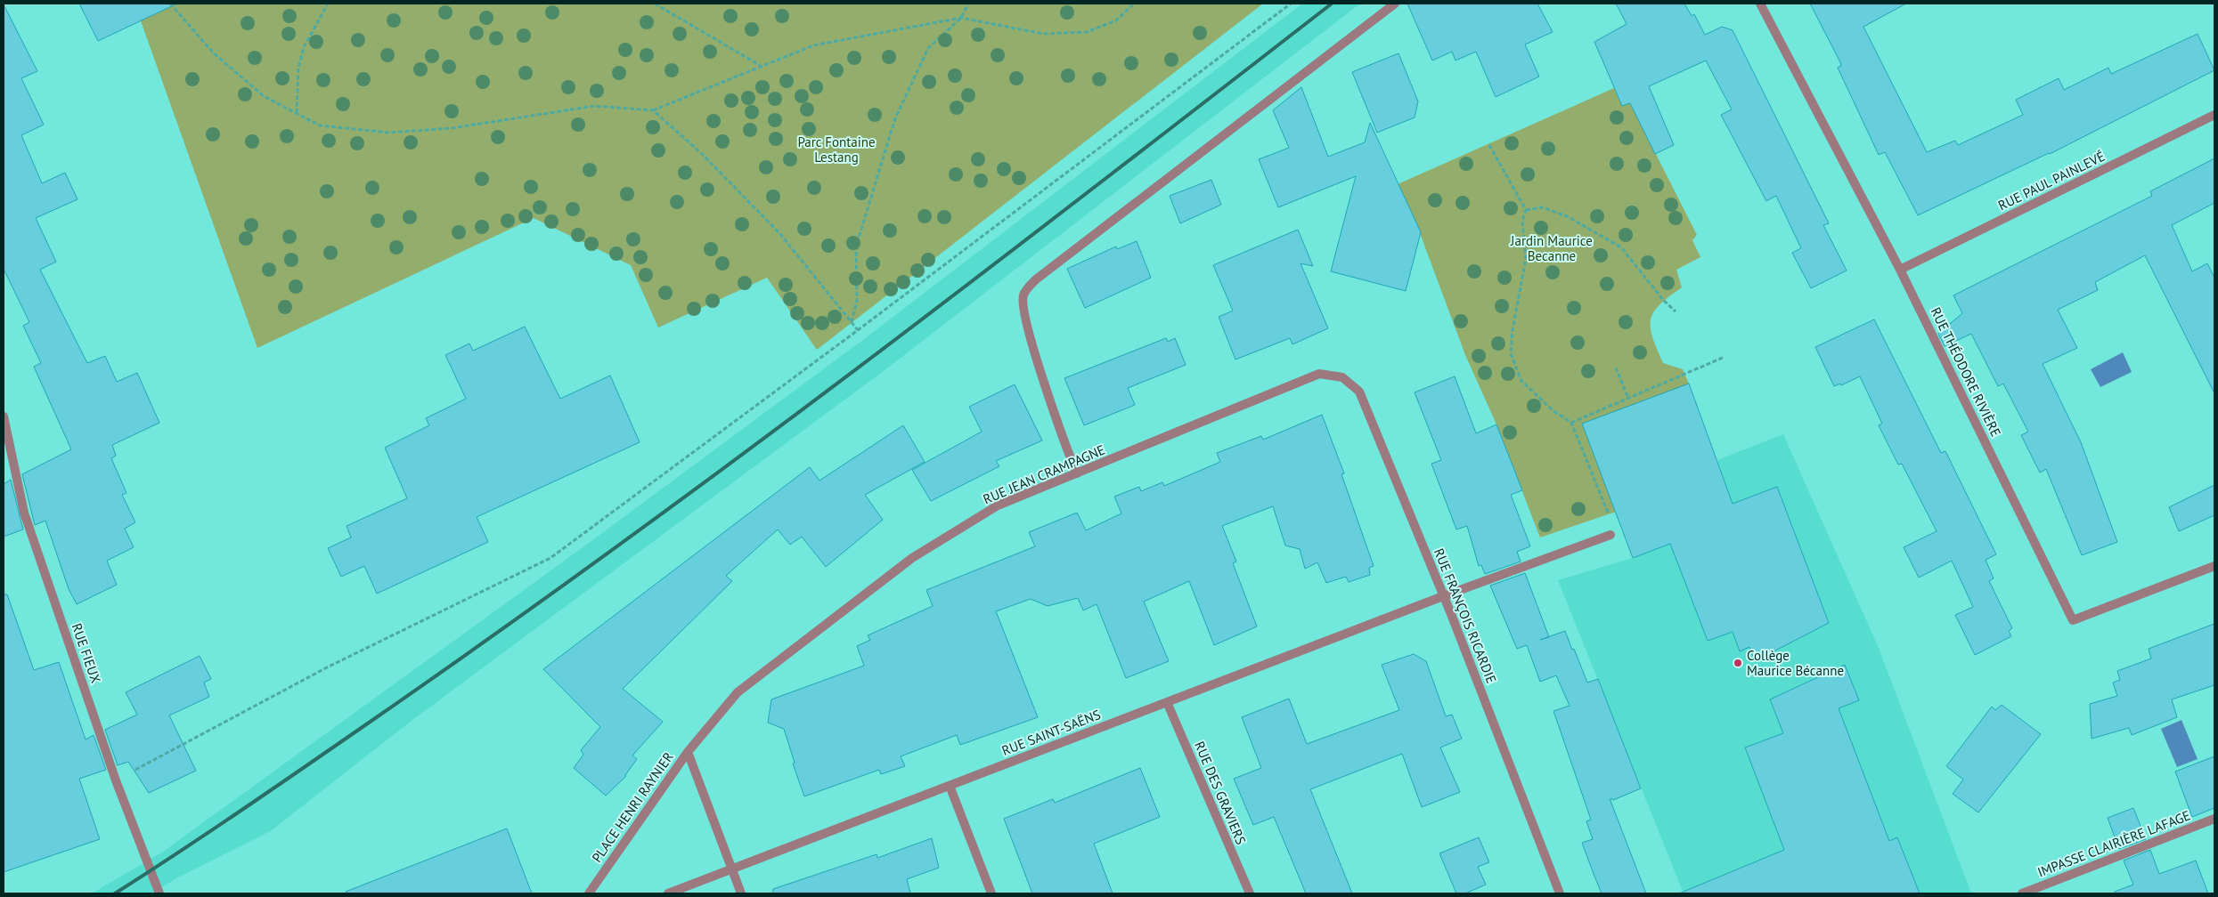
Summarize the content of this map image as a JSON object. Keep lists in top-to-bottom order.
{
  "streets": {
    "street": [
      "RUE PAUL PAINLEVÉ",
      "RUE THÉODORE RIVIÈRE",
      "RUE JEAN CRAMPAGNE",
      "RUE FRANÇOIS RICARDIE",
      "RUE FIEUX",
      "RUE SAINT-SAËNS",
      "RUE DES GRAVIERS",
      "PLACE HENRI RAYNIER",
      "IMPASSE CLAIRIÈRE LAFAGE"
    ]
  },
  "crossings": [
    ["RUE PAUL PAINLEVÉ", "RUE THÉODORE RIVIÈRE"],
    ["RUE JEAN CRAMPAGNE", "RUE FRANÇOIS RICARDIE"],
    ["RUE JEAN CRAMPAGNE", "PLACE HENRI RAYNIER"],
    ["RUE FRANÇOIS RICARDIE", "RUE SAINT-SAËNS"],
    ["RUE SAINT-SAËNS", "RUE DES GRAVIERS"],
    ["RUE SAINT-SAËNS", "PLACE HENRI RAYNIER"]
  ],
  "parks": ["Parc Fontaine Lestang", "Jardin Maurice Becanne"],
  "places": ["Collège Maurice Bécanne"]
}
